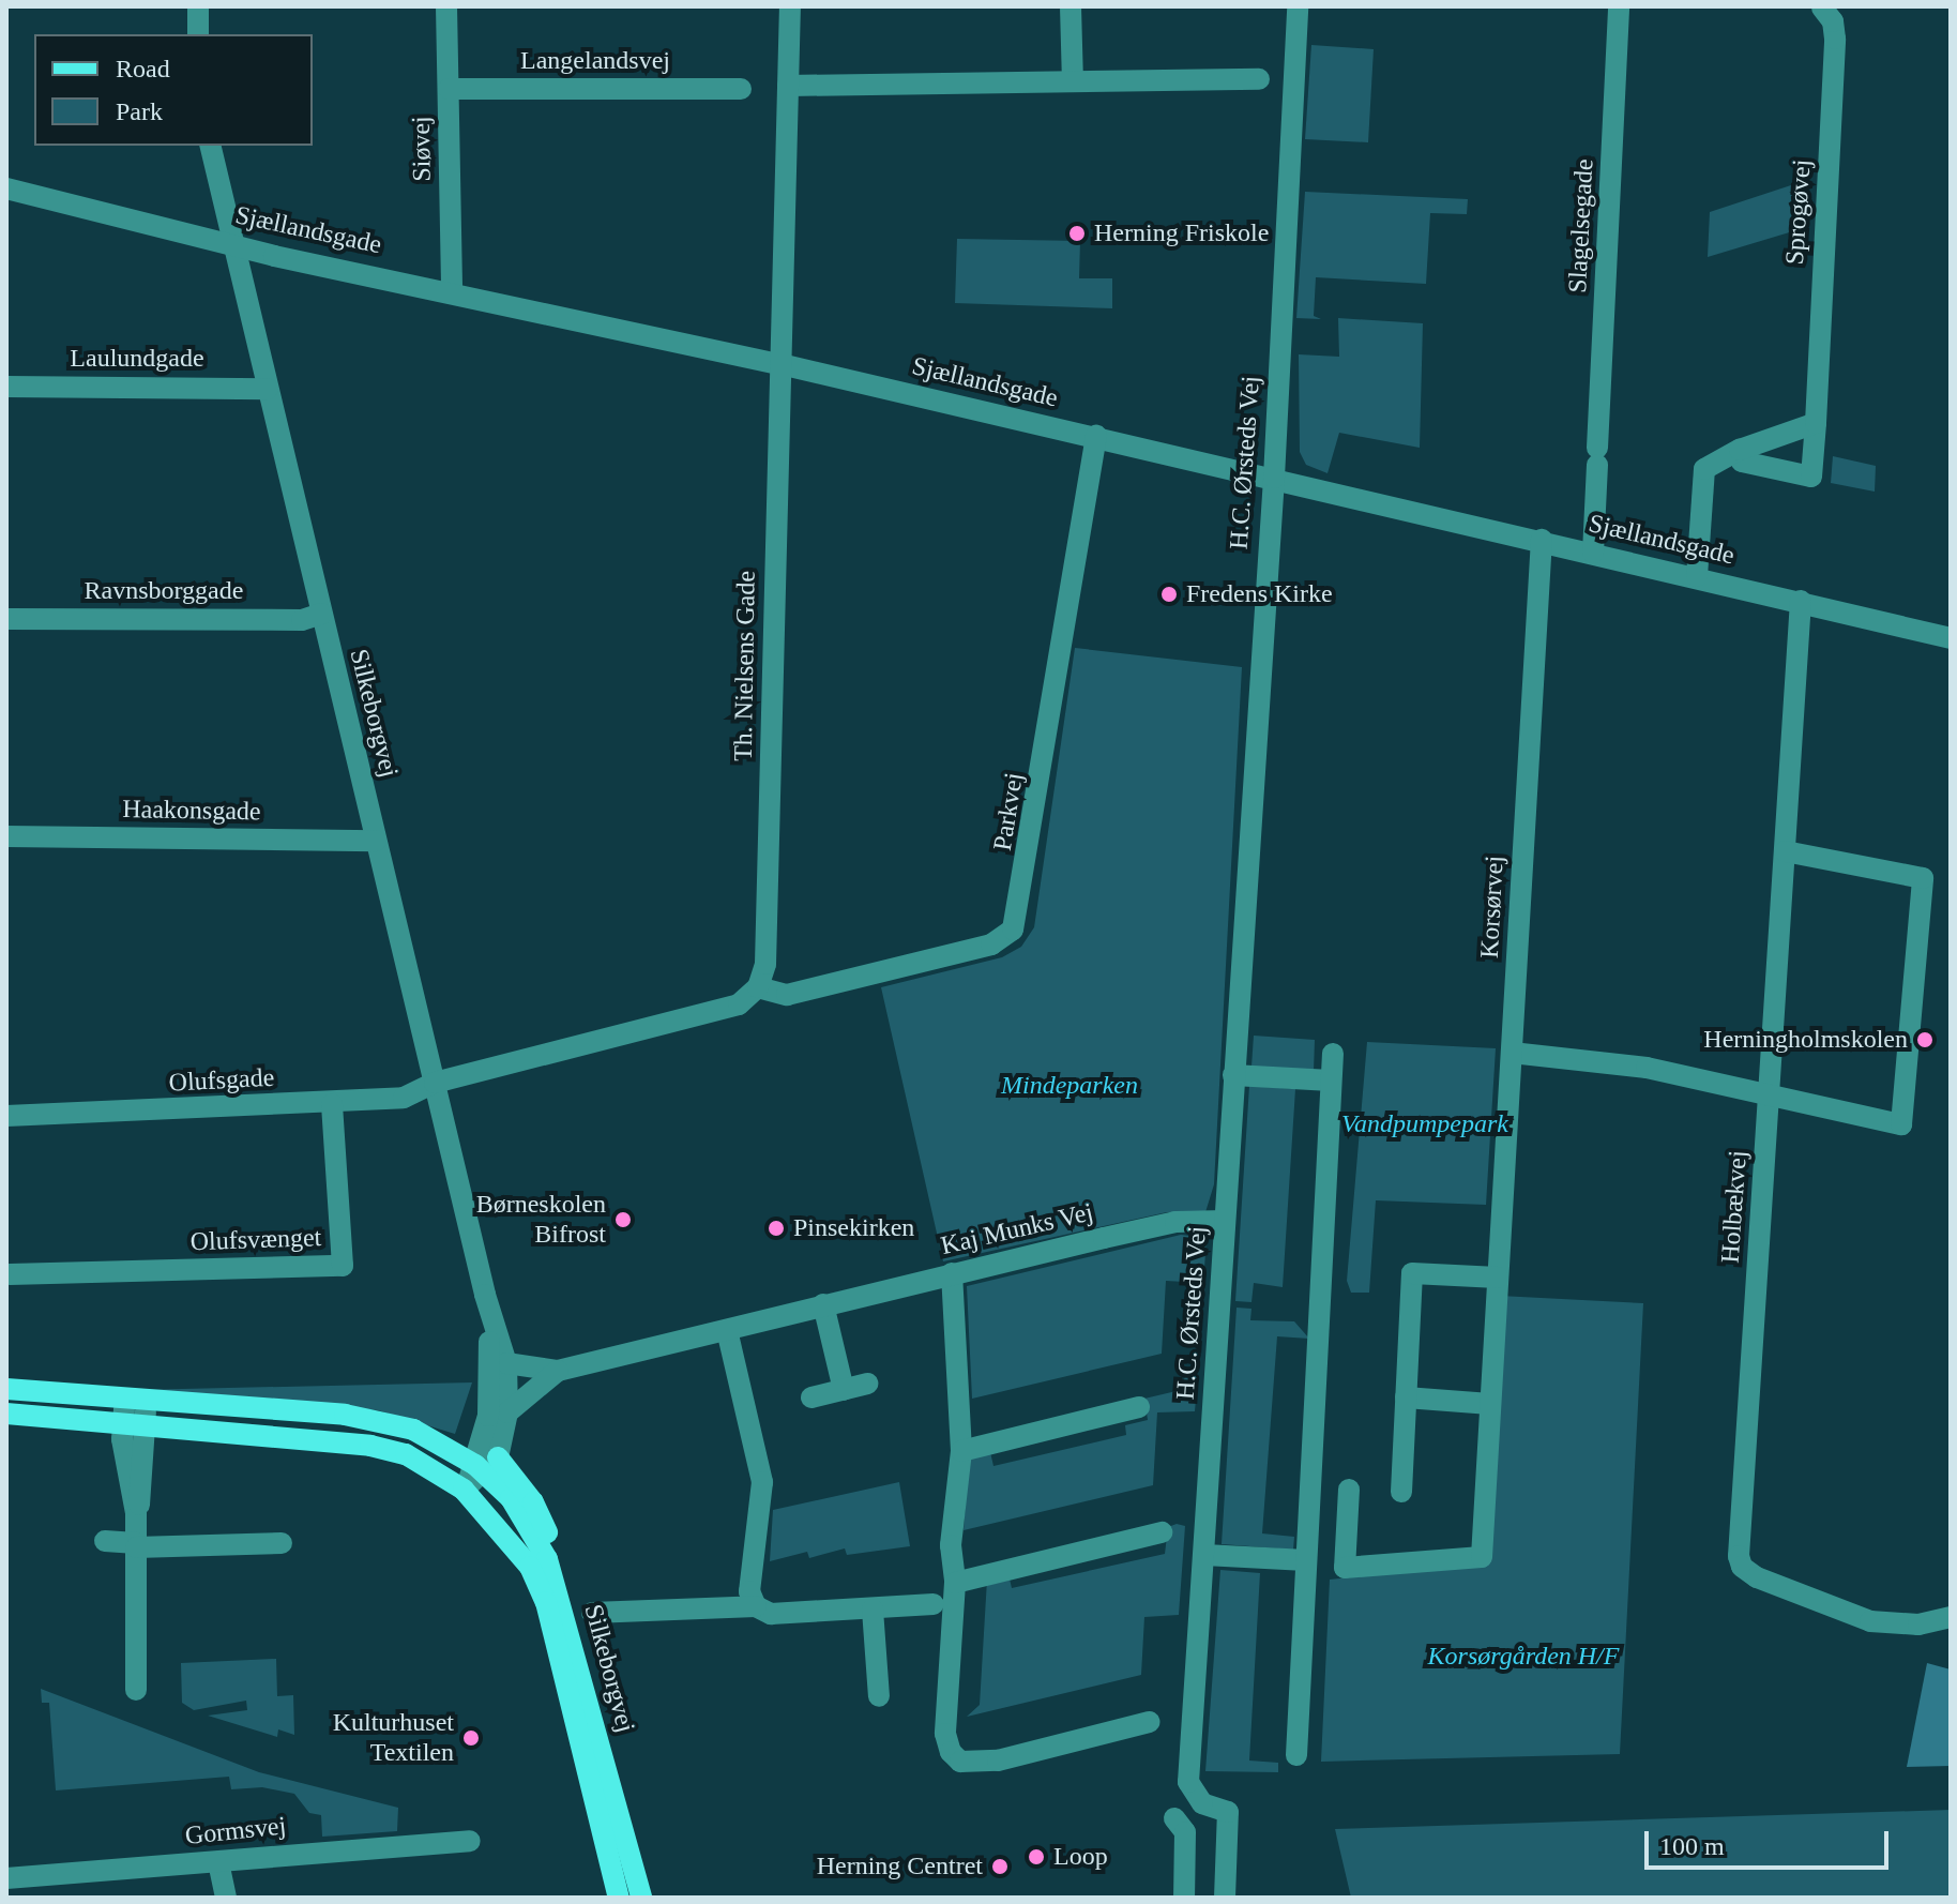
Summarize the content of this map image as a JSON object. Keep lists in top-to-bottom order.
{
  "streets": {
    "main road": ["Silkeborgvej"],
    "street": [
      "Langelandsvej",
      "Siøvej",
      "Sprogøvej",
      "Slagelsegade",
      "Sjællandsgade",
      "Laulundgade",
      "H.C. Ørsteds Vej",
      "Ravnsborggade",
      "Th. Nielsens Gade",
      "Haakonsgade",
      "Parkvej",
      "Korsørvej",
      "Olufsgade",
      "Holbækvej",
      "Kaj Munks Vej",
      "Olufsvænget",
      "Gormsvej"
    ]
  },
  "crossings": [
    ["Langelandsvej", "Siøvej"],
    ["Siøvej", "Sjællandsgade"],
    ["Slagelsegade", "Sjællandsgade"],
    ["Sjællandsgade", "H.C. Ørsteds Vej"],
    ["Sjællandsgade", "Th. Nielsens Gade"],
    ["Sjællandsgade", "Silkeborgvej"],
    ["Sjællandsgade", "Parkvej"],
    ["Sjællandsgade", "Korsørvej"],
    ["Sjællandsgade", "Holbækvej"],
    ["Laulundgade", "Silkeborgvej"],
    ["H.C. Ørsteds Vej", "Kaj Munks Vej"],
    ["Ravnsborggade", "Silkeborgvej"],
    ["Th. Nielsens Gade", "Parkvej"],
    ["Silkeborgvej", "Haakonsgade"],
    ["Silkeborgvej", "Olufsgade"],
    ["Silkeborgvej", "Kaj Munks Vej"],
    ["Olufsgade", "Olufsvænget"]
  ],
  "parks": ["Mindeparken", "Vandpumpepark", "Korsørgården H/F"],
  "places": [
    "Herning Friskole",
    "Fredens Kirke",
    "Herningholmskolen",
    "Børneskolen Bifrost",
    "Pinsekirken",
    "Kulturhuset Textilen",
    "Loop",
    "Herning Centret"
  ],
  "legend": ["Road", "Park"],
  "scale_bar": "100 m"
}
